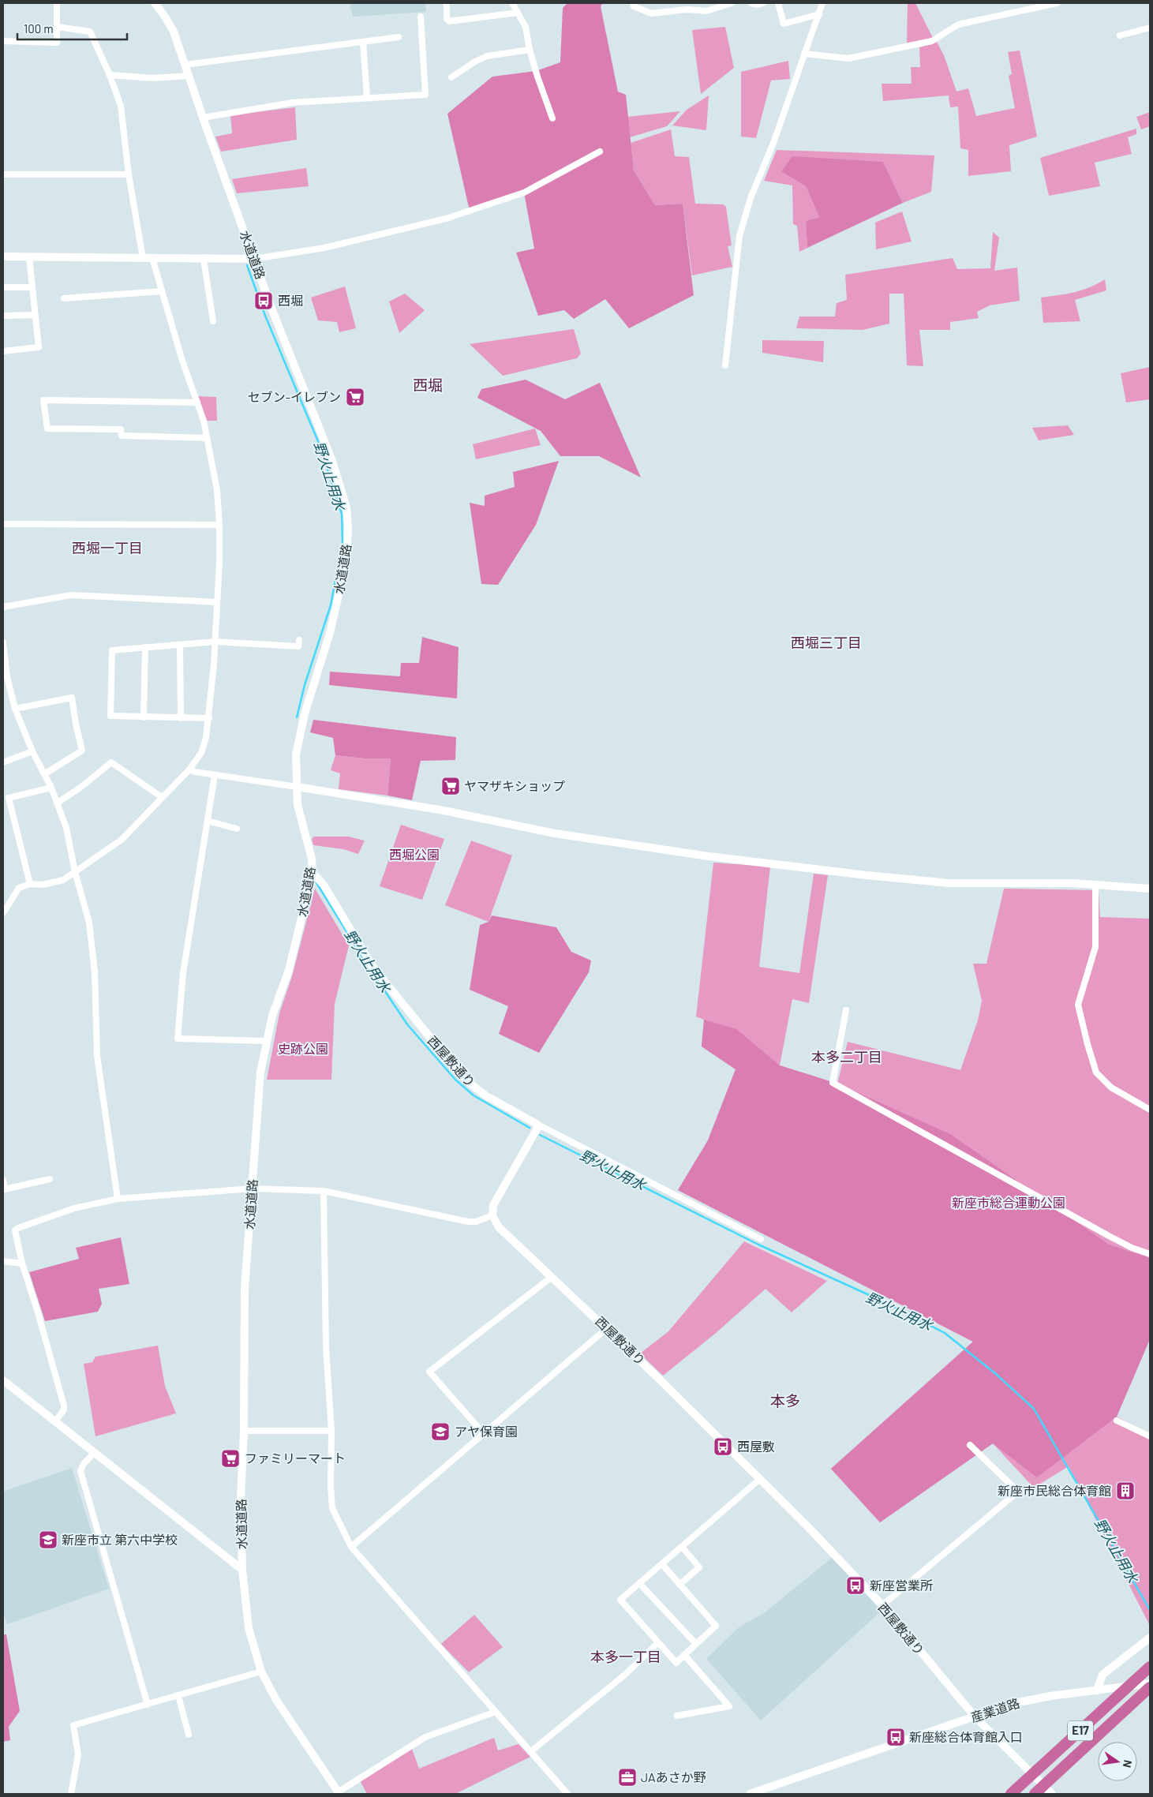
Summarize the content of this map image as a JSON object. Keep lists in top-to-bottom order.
{
  "streets": {
    "highway": ["E17"],
    "street": ["水道道路", "西屋敷通り", "産業道路"]
  },
  "crossings": [
    ["水道道路", "西屋敷通り"],
    ["西屋敷通り", "産業道路"]
  ],
  "districts": [
    "西堀",
    "西堀一丁目",
    "西堀三丁目",
    "本多二丁目",
    "本多",
    "本多一丁目"
  ],
  "water": ["野火止用水"],
  "parks": ["西堀公園", "史跡公園", "新座市総合運動公園"],
  "places": {
    "bus stop": [
      "西堀",
      "西屋敷",
      "新座営業所",
      "新座総合体育館入口"
    ],
    "supermarket": ["セブン-イレブン", "ヤマザキショップ", "ファミリーマート"],
    "school or university": ["アヤ保育園", "新座市立 第六中学校"],
    "building": ["新座市民総合体育館"],
    "office": ["JAあさか野"]
  },
  "scale_bar": "100 m",
  "north": "right"
}
